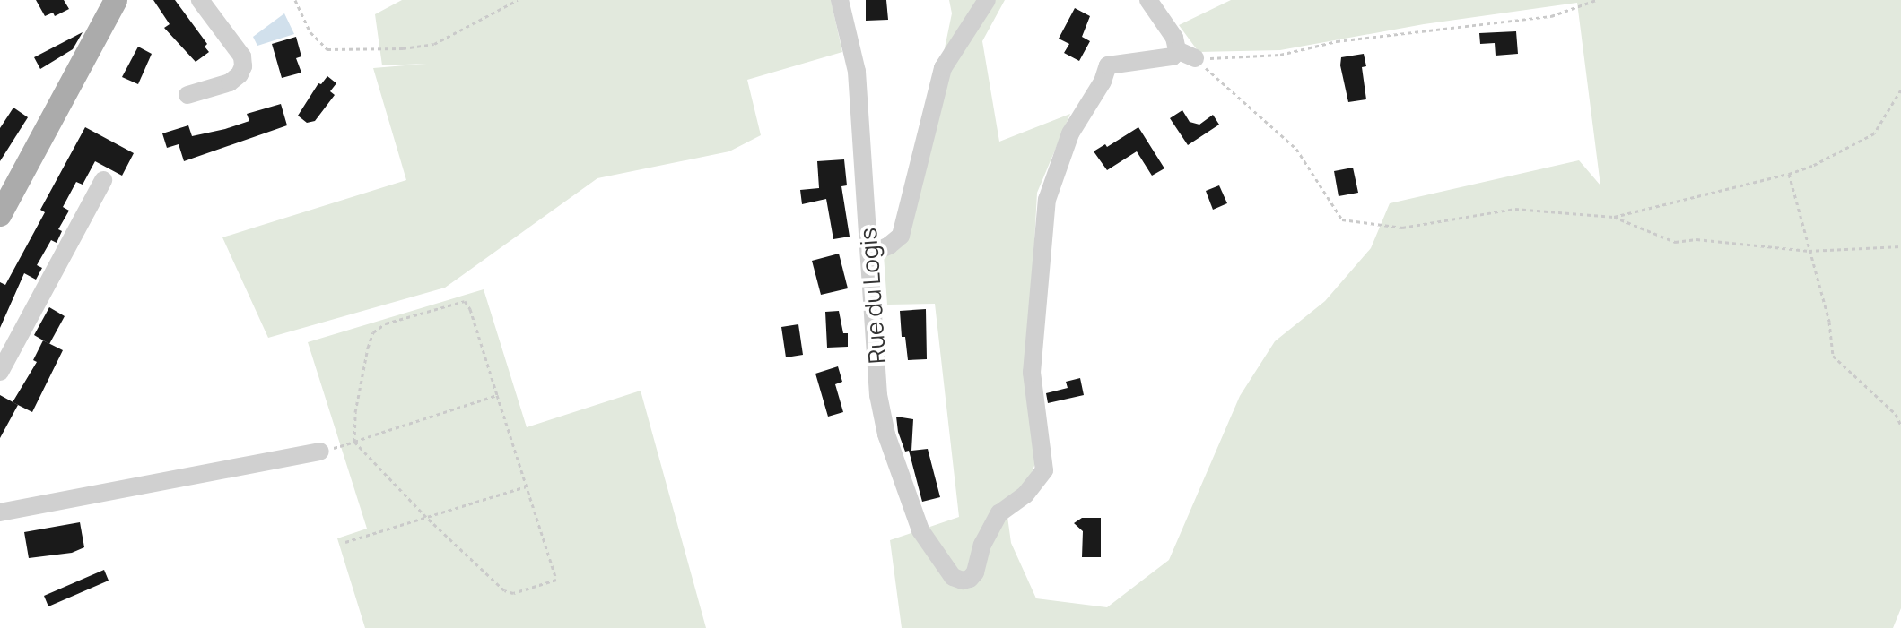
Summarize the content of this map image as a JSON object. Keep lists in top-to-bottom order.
{
  "streets": {
    "street": ["Rue du Logis"]
  }
}
